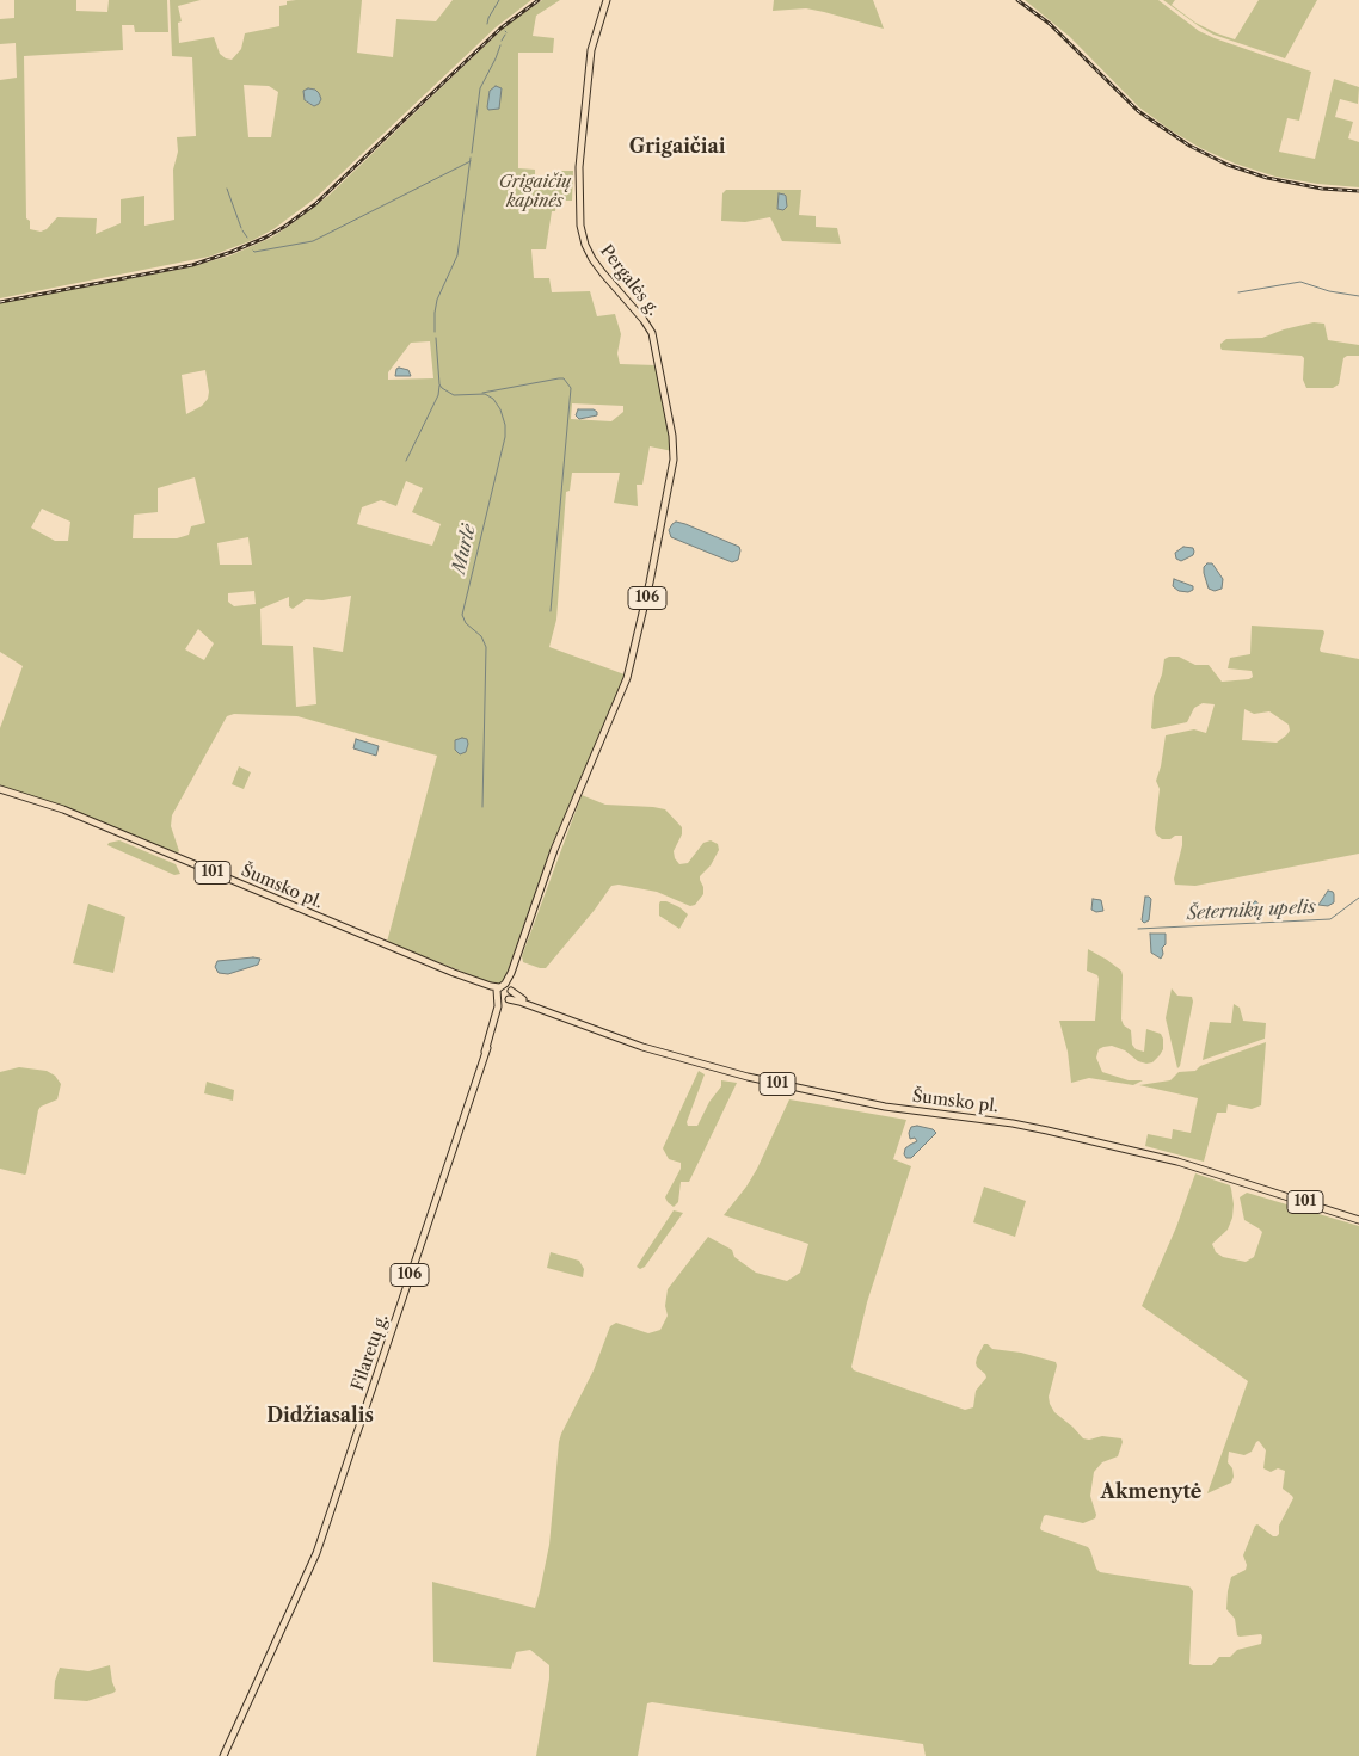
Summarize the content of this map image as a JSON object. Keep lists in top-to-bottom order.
{
  "streets": {
    "main road": [
      "Pergalės g.",
      "106",
      "101",
      "Šumsko pl.",
      "Filaretų g."
    ]
  },
  "crossings": [
    ["Pergalės g.", "106"],
    ["106", "Šumsko pl."],
    ["106", "Filaretų g."],
    ["Šumsko pl.", "Filaretų g."]
  ],
  "districts": ["Grigaičiai", "Didžiasalis", "Akmenytė"],
  "water": ["Murlė", "Šeternikų upelis"],
  "parks": ["Grigaičių kapinės"]
}
